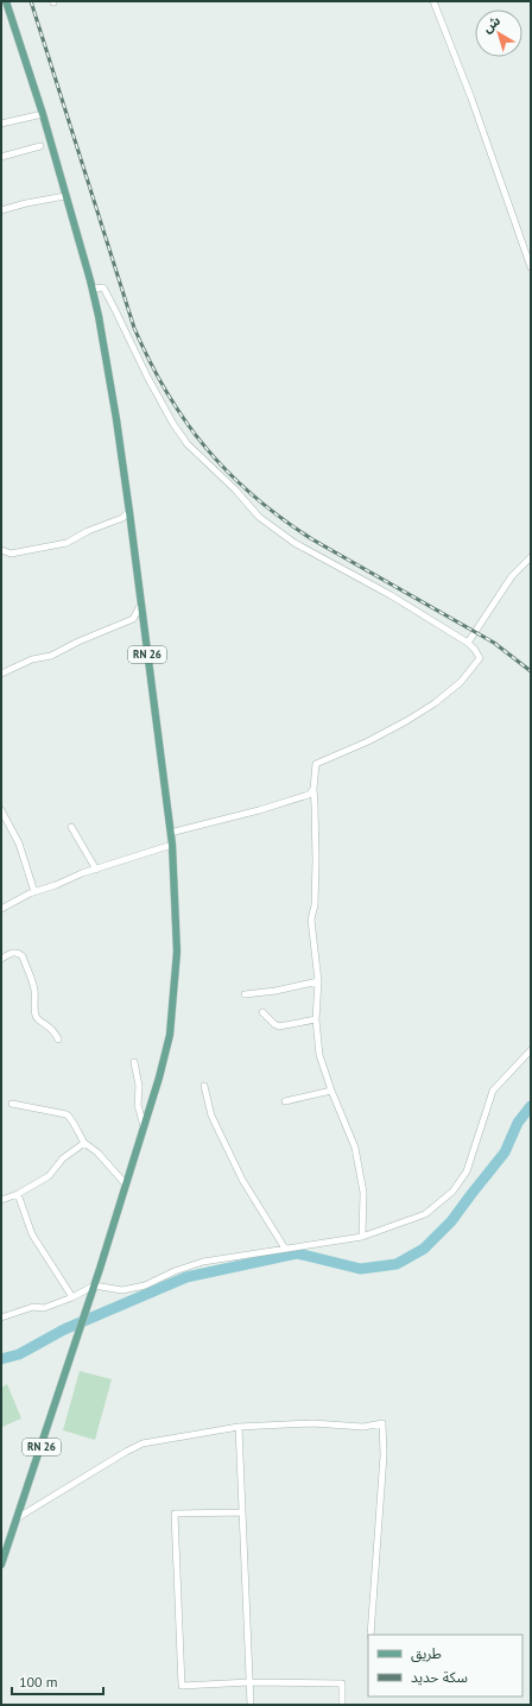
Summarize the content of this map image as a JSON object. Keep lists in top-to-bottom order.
{
  "streets": {
    "main road": ["RN 26"]
  },
  "legend": ["طريق", "سكة حديد"],
  "scale_bar": "100 m",
  "north": "top left"
}
